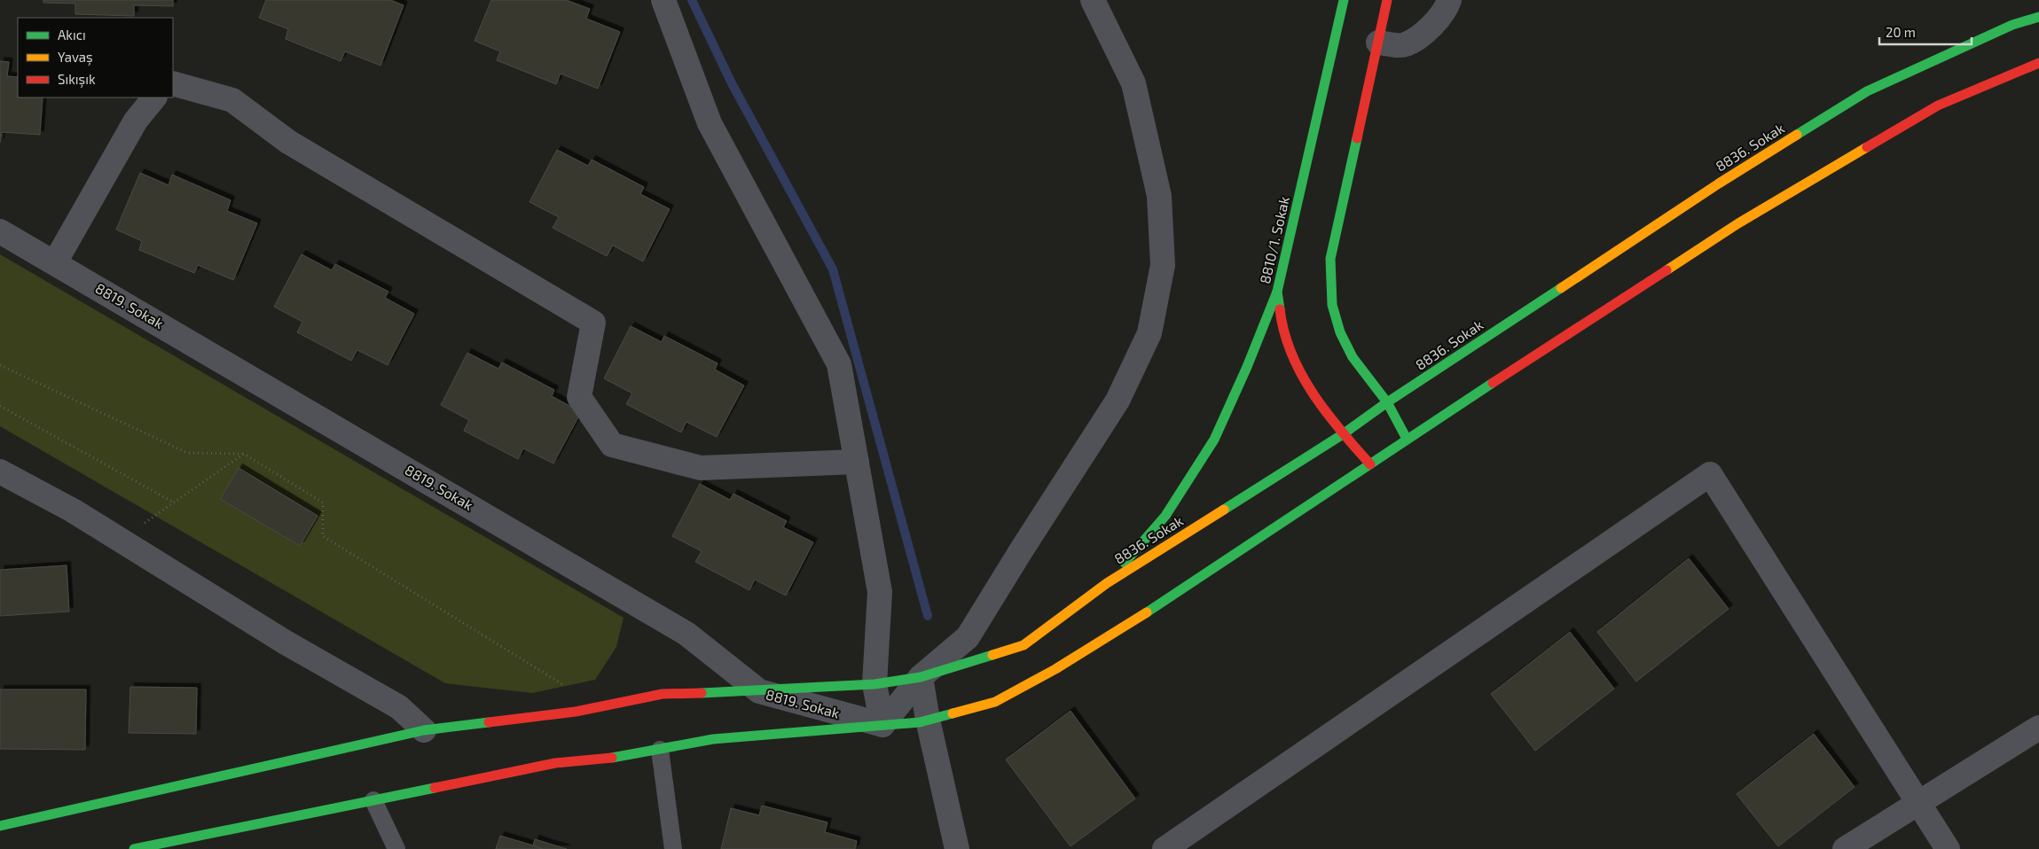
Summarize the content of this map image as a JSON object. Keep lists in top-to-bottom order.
{
  "streets": {
    "street": ["8836. Sokak", "8810/1. Sokak", "8819. Sokak"]
  },
  "crossings": [
    ["8836. Sokak", "8810/1. Sokak"],
    ["8836. Sokak", "8819. Sokak"]
  ],
  "legend": ["Akıcı", "Yavaş", "Sıkışık"],
  "scale_bar": "20 m"
}
